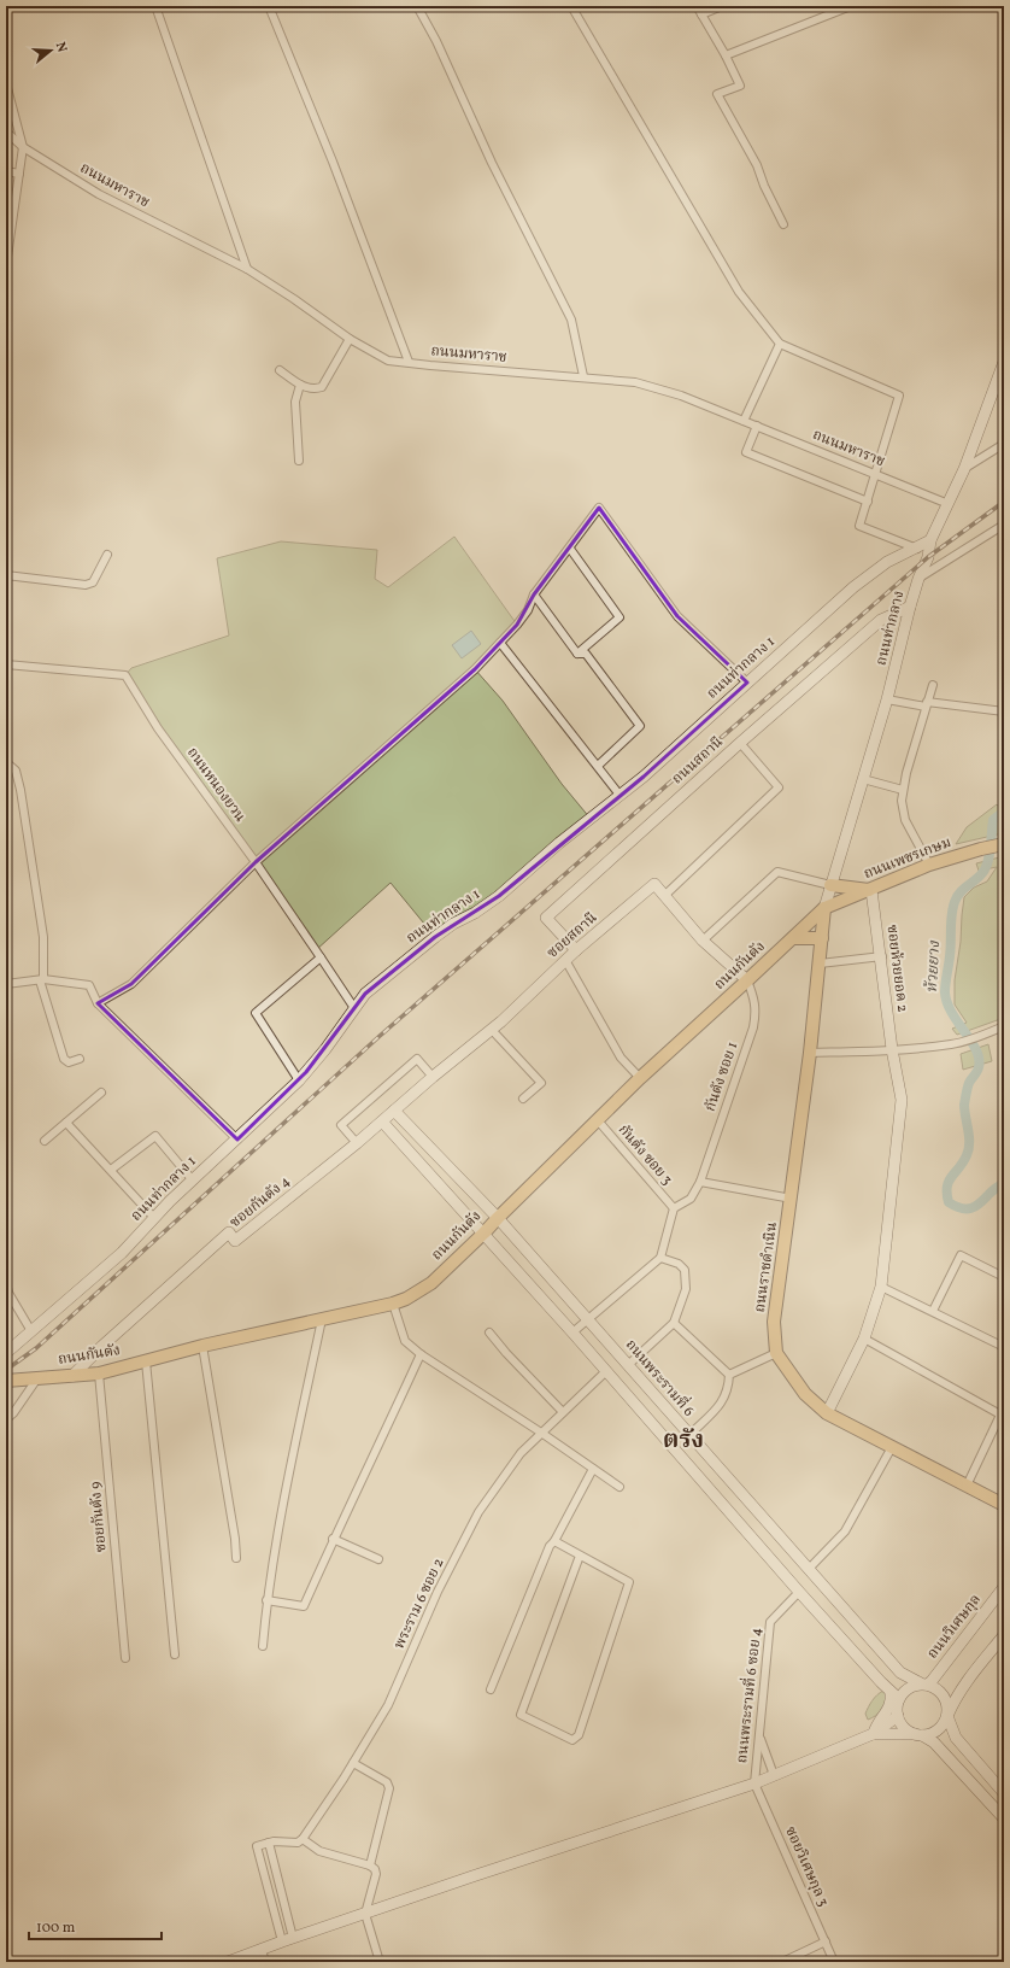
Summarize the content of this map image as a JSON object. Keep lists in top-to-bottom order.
{
  "streets": {
    "main road": ["ถนนเพชรเกษม", "ถนนกันตัง", "ถนนราชดำเนิน"],
    "street": [
      "ถนนมหาราช",
      "ถนนท่ากลาง",
      "ถนนท่ากลาง 1",
      "ถนนสถานี",
      "ถนนหนองยวน",
      "ซอยสถานี",
      "ซอยห้วยยอด 2",
      "กันตัง ซอย 1",
      "กันตัง ซอย 3",
      "ซอยกันตัง 4",
      "ถนนพระรามที่ 6",
      "ซอยกันตัง 9",
      "พระราม 6 ซอย 2",
      "ถนนวิเศษกุล",
      "ถนนพระรามที่ 6 ซอย 4",
      "ซอยวิเศษกุล 3"
    ]
  },
  "crossings": [
    ["ถนนมหาราช", "ถนนท่ากลาง"],
    ["ถนนท่ากลาง", "ถนนท่ากลาง 1"],
    ["ถนนท่ากลาง", "ถนนสถานี"],
    ["ถนนท่ากลาง", "ถนนเพชรเกษม"],
    ["ถนนท่ากลาง", "ถนนกันตัง"],
    ["ถนนท่ากลาง", "ถนนราชดำเนิน"],
    ["ถนนท่ากลาง 1", "ถนนหนองยวน"],
    ["ถนนสถานี", "ซอยสถานี"],
    ["ถนนเพชรเกษม", "ถนนกันตัง"],
    ["ถนนเพชรเกษม", "ซอยห้วยยอด 2"],
    ["ถนนเพชรเกษม", "ถนนราชดำเนิน"],
    ["ซอยสถานี", "ถนนกันตัง"],
    ["ซอยสถานี", "กันตัง ซอย 1"],
    ["ซอยสถานี", "ซอยกันตัง 4"],
    ["ถนนกันตัง", "กันตัง ซอย 1"],
    ["ถนนกันตัง", "กันตัง ซอย 3"],
    ["ถนนกันตัง", "ซอยกันตัง 4"],
    ["ถนนกันตัง", "ถนนราชดำเนิน"],
    ["ถนนกันตัง", "ถนนพระรามที่ 6"],
    ["ถนนกันตัง", "ซอยกันตัง 9"],
    ["กันตัง ซอย 1", "กันตัง ซอย 3"],
    ["ซอยกันตัง 4", "ถนนพระรามที่ 6"],
    ["ถนนพระรามที่ 6", "ถนนวิเศษกุล"],
    ["ถนนพระรามที่ 6 ซอย 4", "ซอยวิเศษกุล 3"]
  ],
  "districts": ["ตรัง"],
  "water": ["ห้วยยาง"],
  "scale_bar": "100 m",
  "north": "right"
}
